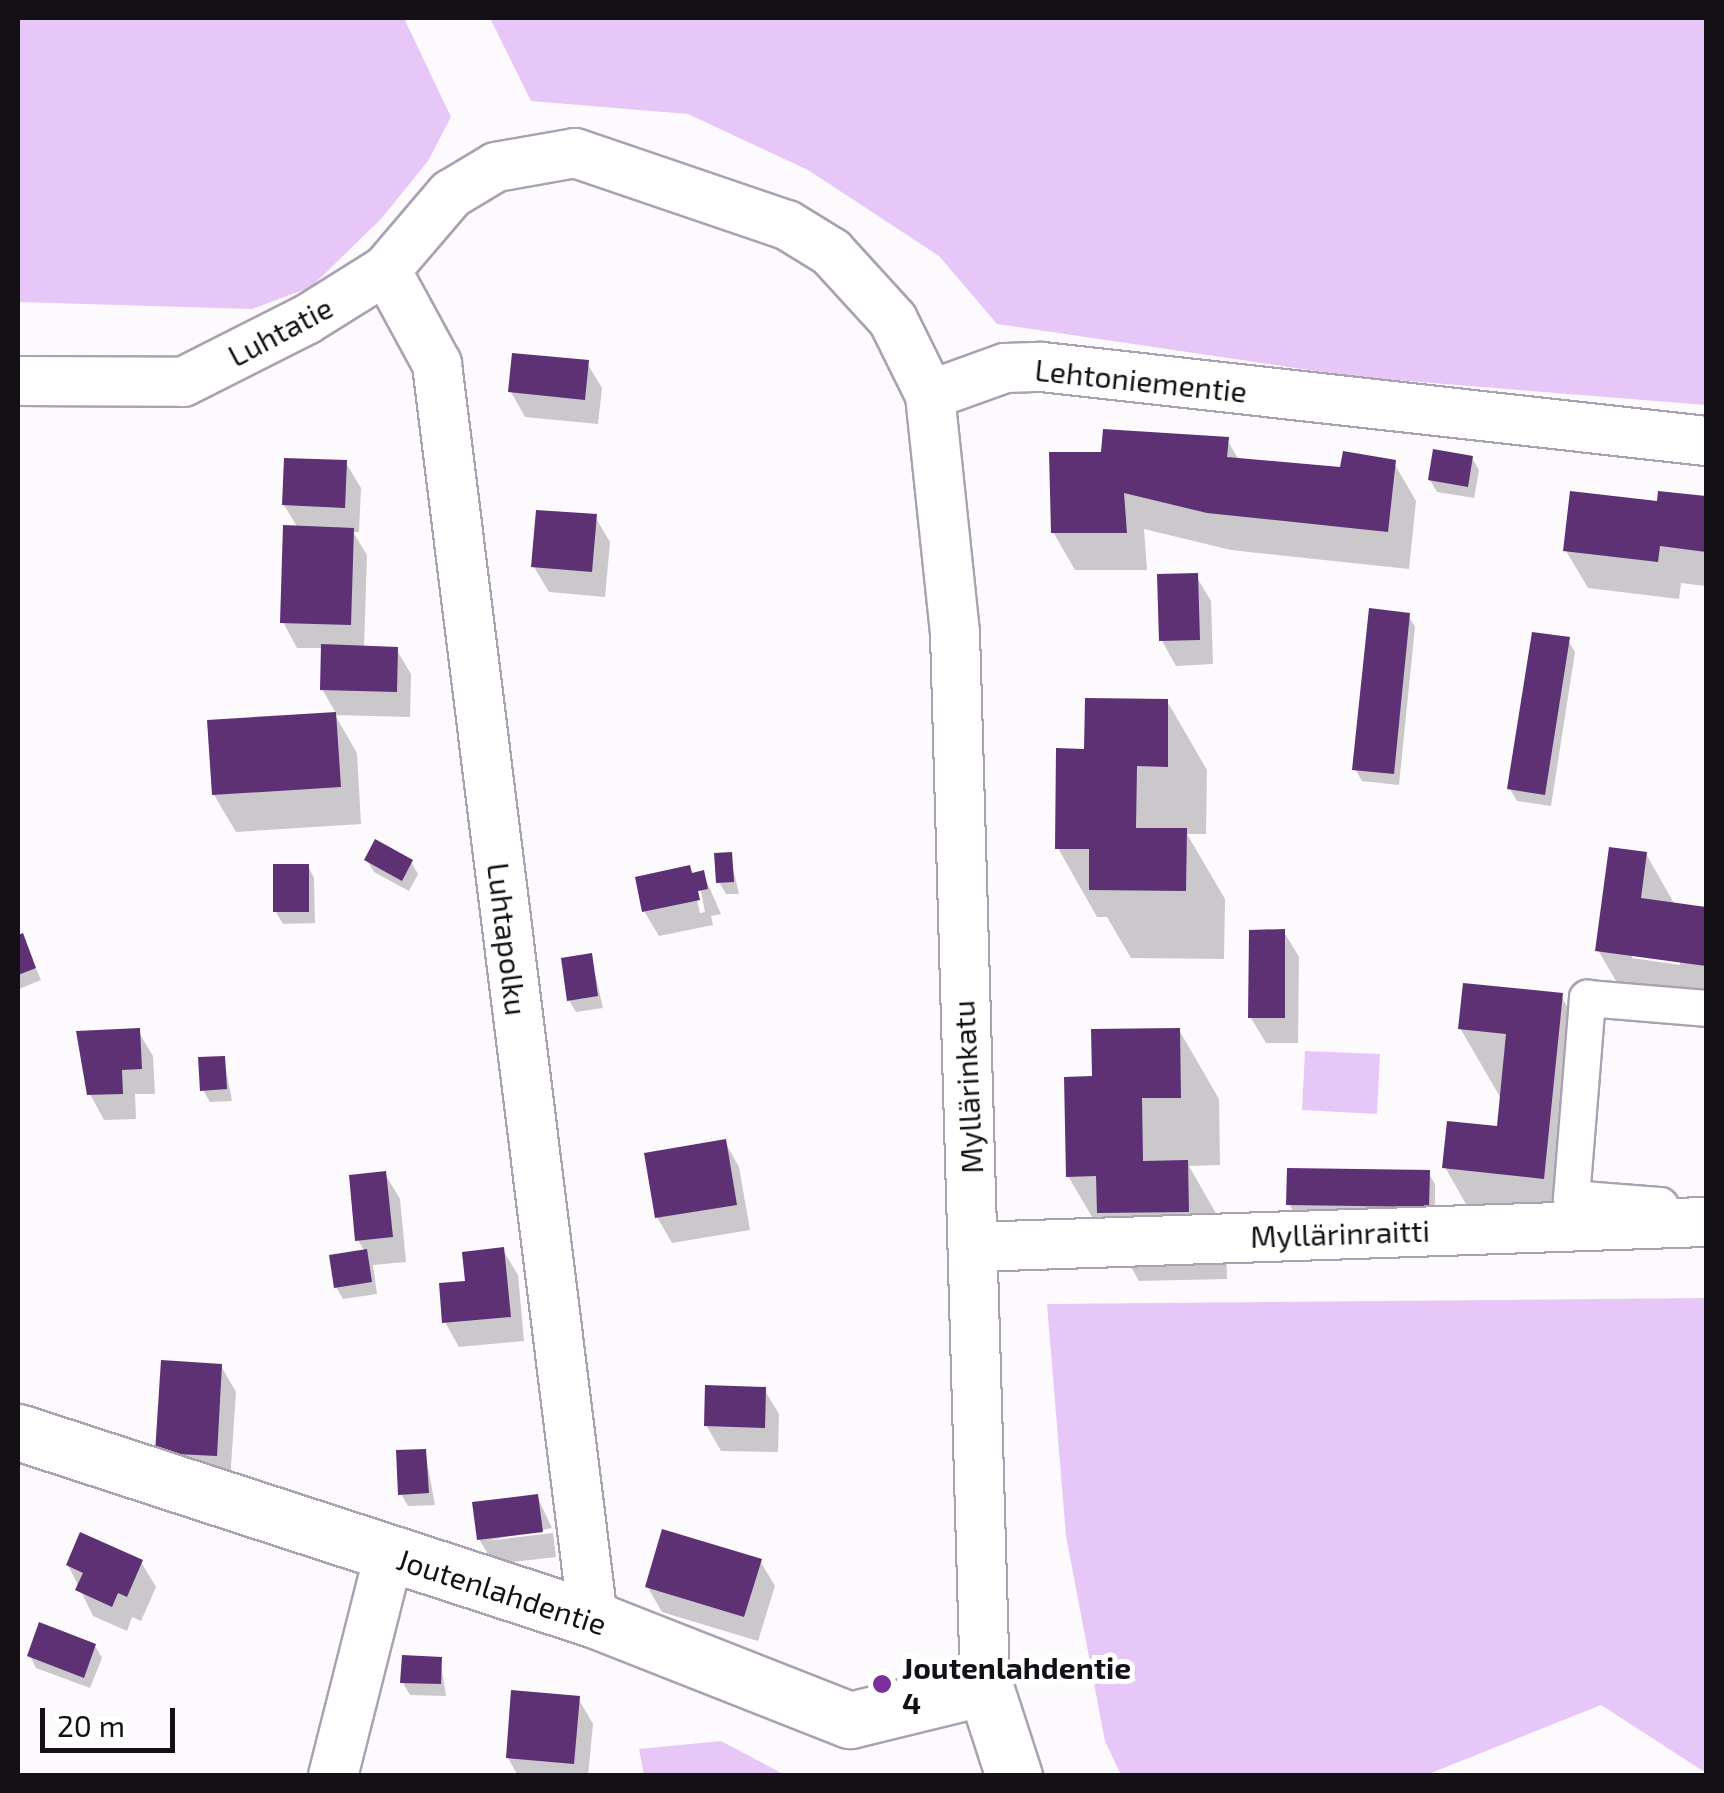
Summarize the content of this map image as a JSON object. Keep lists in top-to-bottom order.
{
  "streets": {
    "street": [
      "Luhtatie",
      "Lehtoniementie",
      "Luhtapolku",
      "Myllärinkatu",
      "Myllärinraitti",
      "Joutenlahdentie"
    ]
  },
  "crossings": [
    ["Luhtatie", "Lehtoniementie"],
    ["Luhtatie", "Luhtapolku"],
    ["Luhtatie", "Myllärinkatu"],
    ["Lehtoniementie", "Myllärinkatu"],
    ["Luhtapolku", "Joutenlahdentie"],
    ["Myllärinkatu", "Myllärinraitti"],
    ["Myllärinkatu", "Joutenlahdentie"]
  ],
  "places": ["Joutenlahdentie 4"],
  "scale_bar": "20 m"
}
